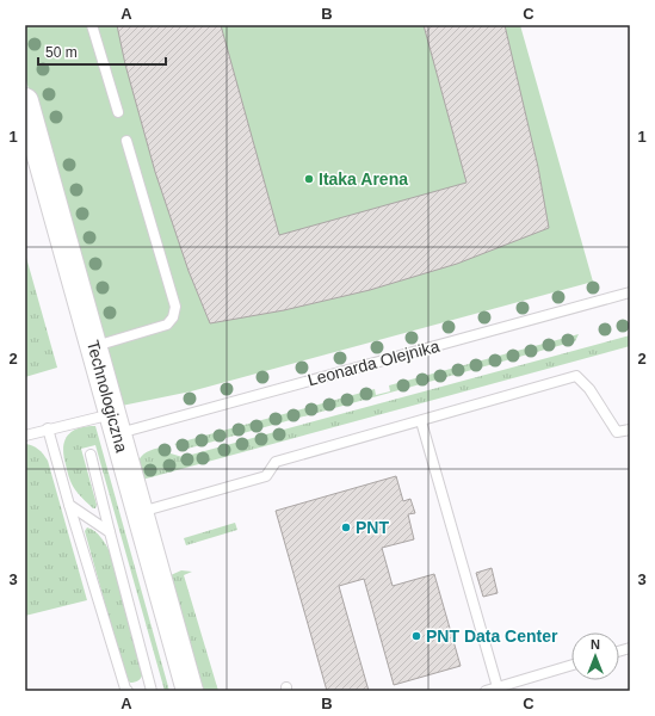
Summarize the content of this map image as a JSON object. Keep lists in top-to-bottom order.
{
  "streets": {
    "street": ["Technologiczna"],
    "lane": ["Leonarda Olejnika"]
  },
  "crossings": [
    ["Leonarda Olejnika", "Technologiczna"]
  ],
  "places": ["Itaka Arena", "PNT", "PNT Data Center"],
  "scale_bar": "50 m",
  "north": "top",
  "grid": {
    "columns": ["A", "B", "C"],
    "rows": ["1", "2", "3"]
  }
}
